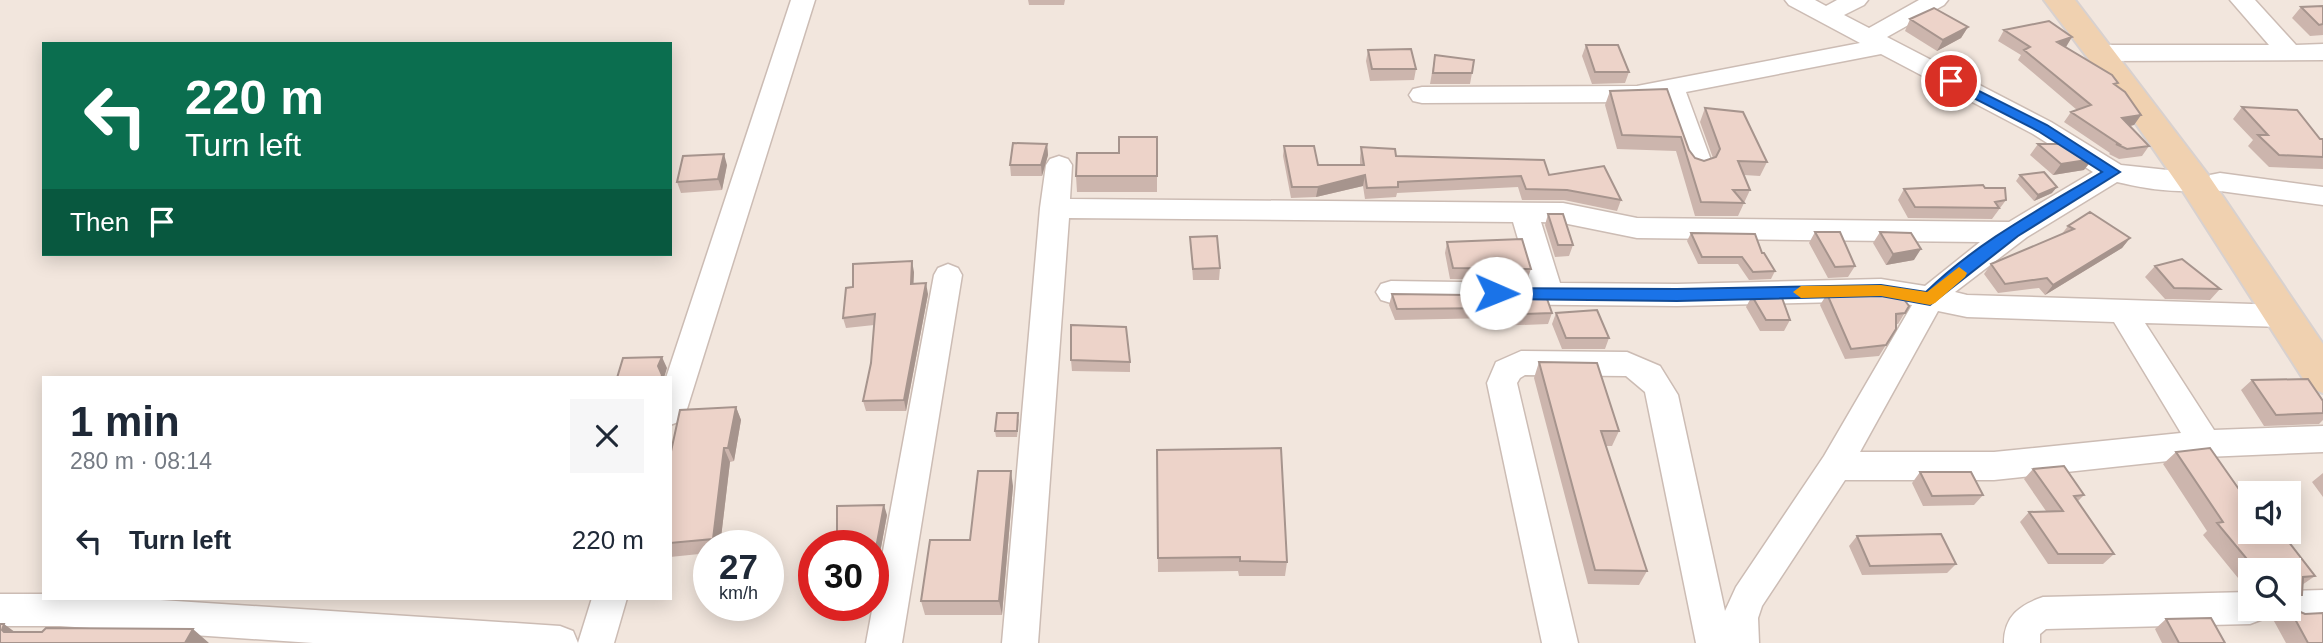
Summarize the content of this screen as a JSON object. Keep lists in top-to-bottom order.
{
  "page": {
    "turn": ["220 m", "Turn left"],
    "then": "Then",
    "heading": ["1 min", "280 m · 08:14"],
    "list": [
      {
        "name": "Turn left",
        "value": "220 m"
      }
    ],
    "speed": "27 km/h",
    "limit": "30"
  }
}
